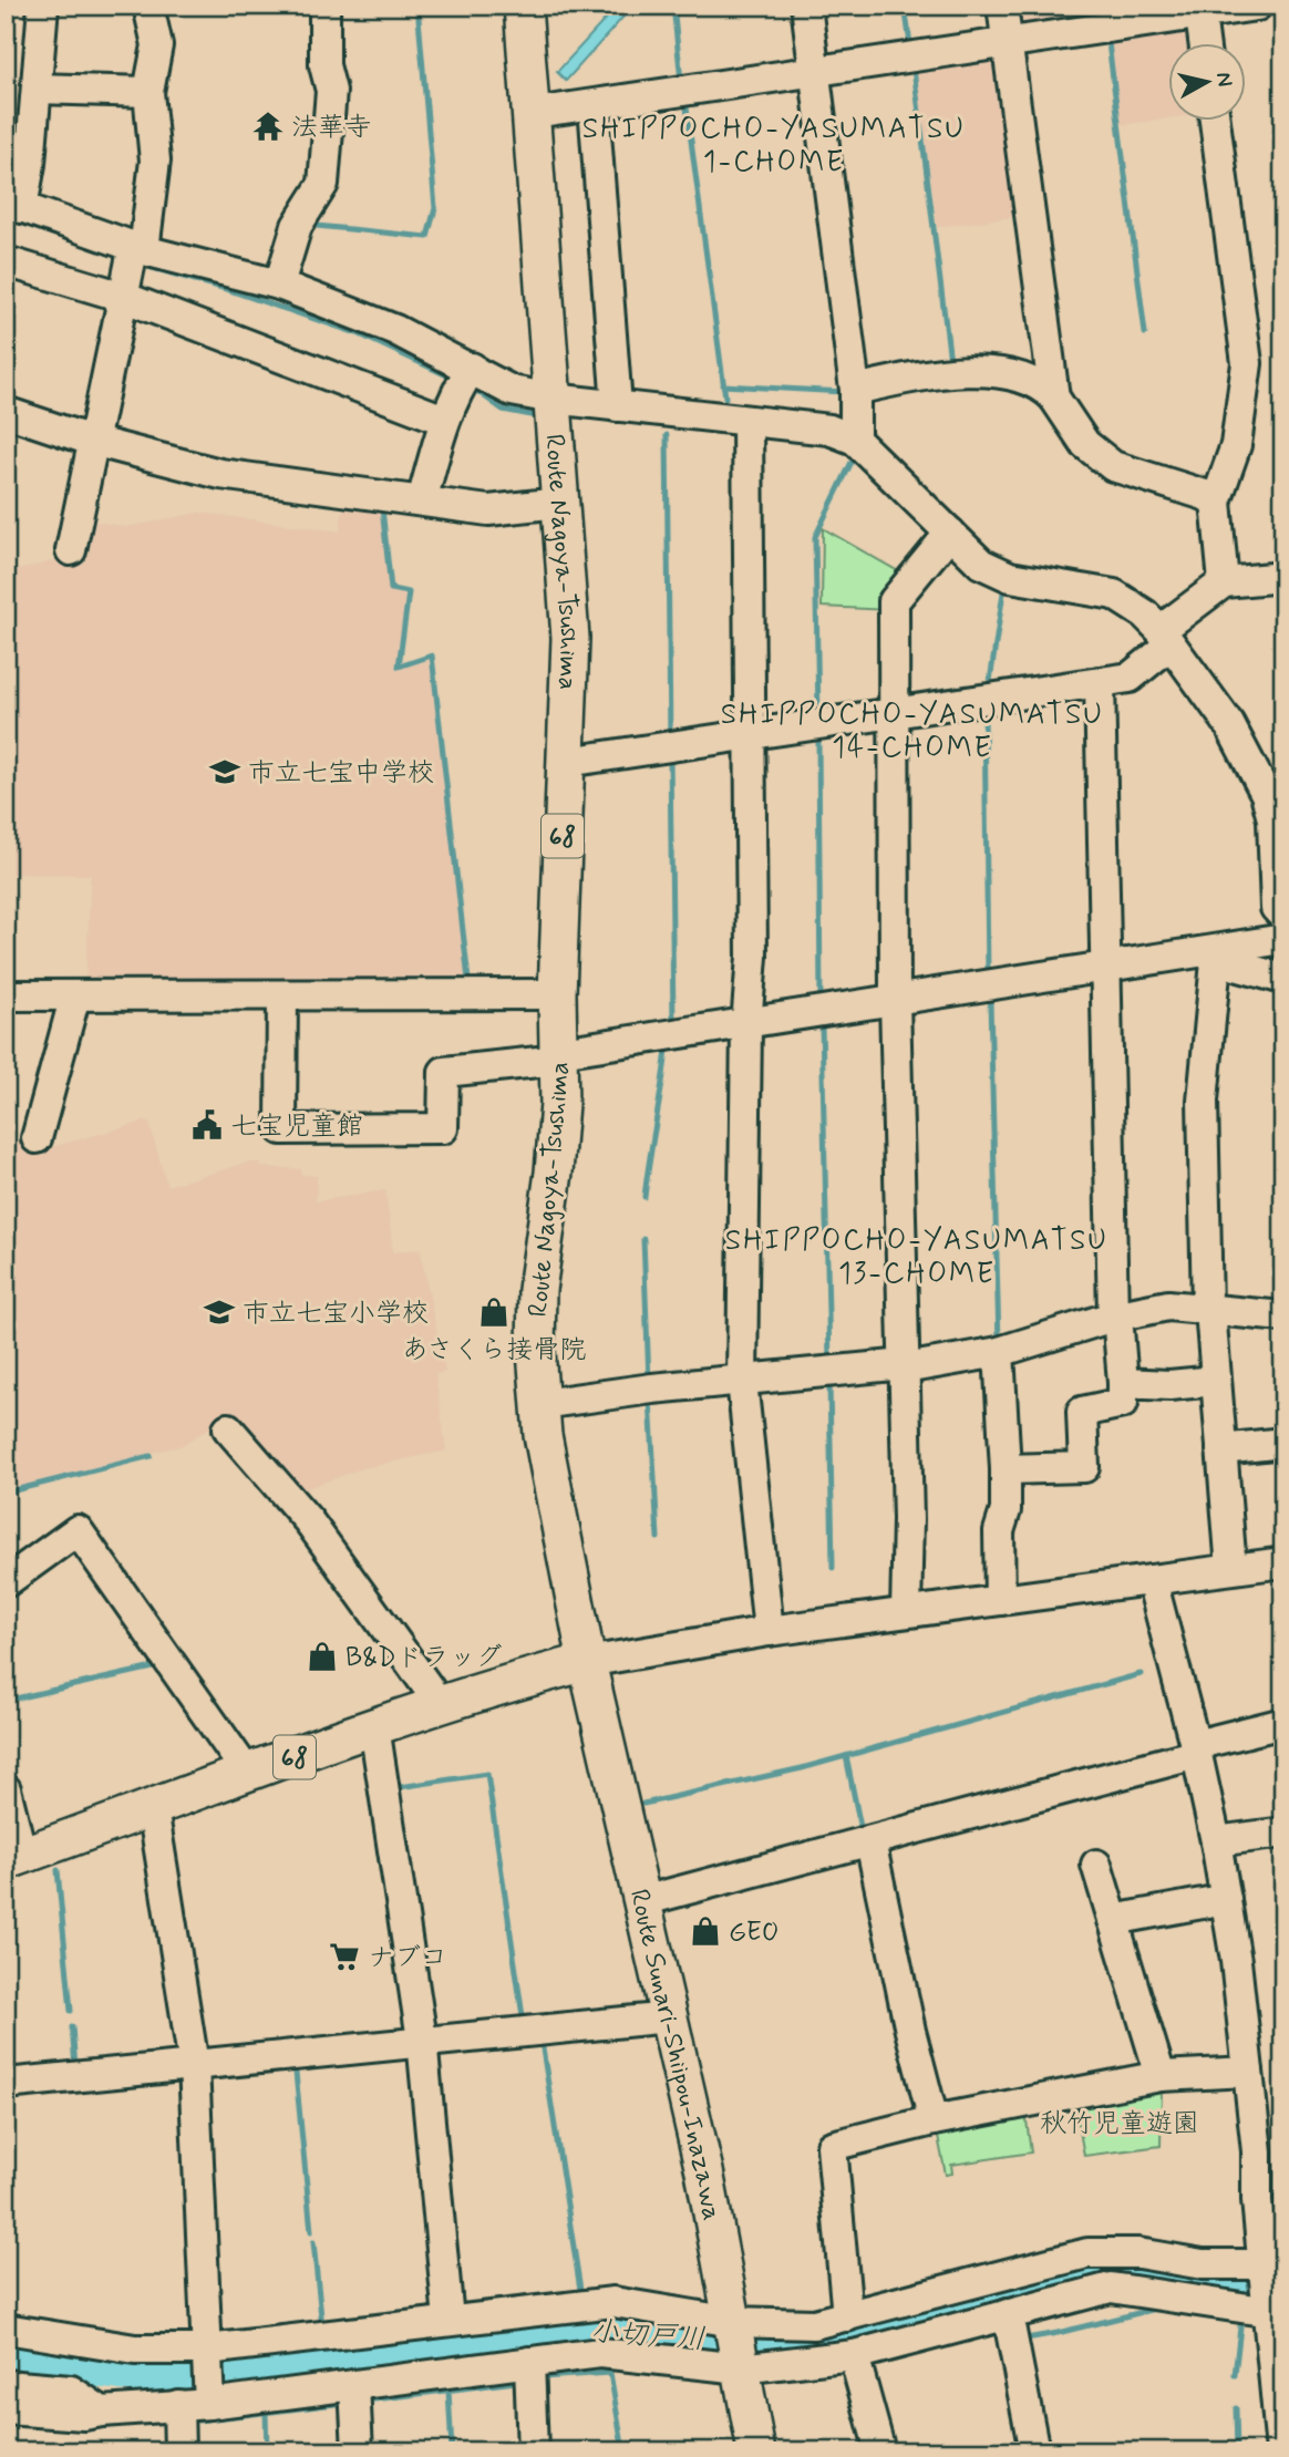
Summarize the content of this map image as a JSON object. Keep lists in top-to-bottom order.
{
  "streets": {
    "main road": ["Route Nagoya-Tsushima", "68", "Route Sunari-Shiipou-Inazawa"]
  },
  "crossings": [
    ["Route Nagoya-Tsushima", "68"],
    ["Route Nagoya-Tsushima", "Route Sunari-Shiipou-Inazawa"],
    ["68", "Route Sunari-Shiipou-Inazawa"]
  ],
  "districts": ["SHIPPOCHO-YASUMATSU 1-CHOME", "SHIPPOCHO-YASUMATSU 14-CHOME", "SHIPPOCHO-YASUMATSU 13-CHOME"],
  "water": ["小切戸川"],
  "parks": ["秋竹児童遊園"],
  "places": {
    "temple": ["法華寺"],
    "school or university": ["市立七宝中学校", "市立七宝小学校"],
    "public building": ["七宝児童館"],
    "shop": ["あさくら接骨院", "B&Dドラッグ", "GEO"],
    "supermarket": ["ナブコ"]
  },
  "north": "right"
}
